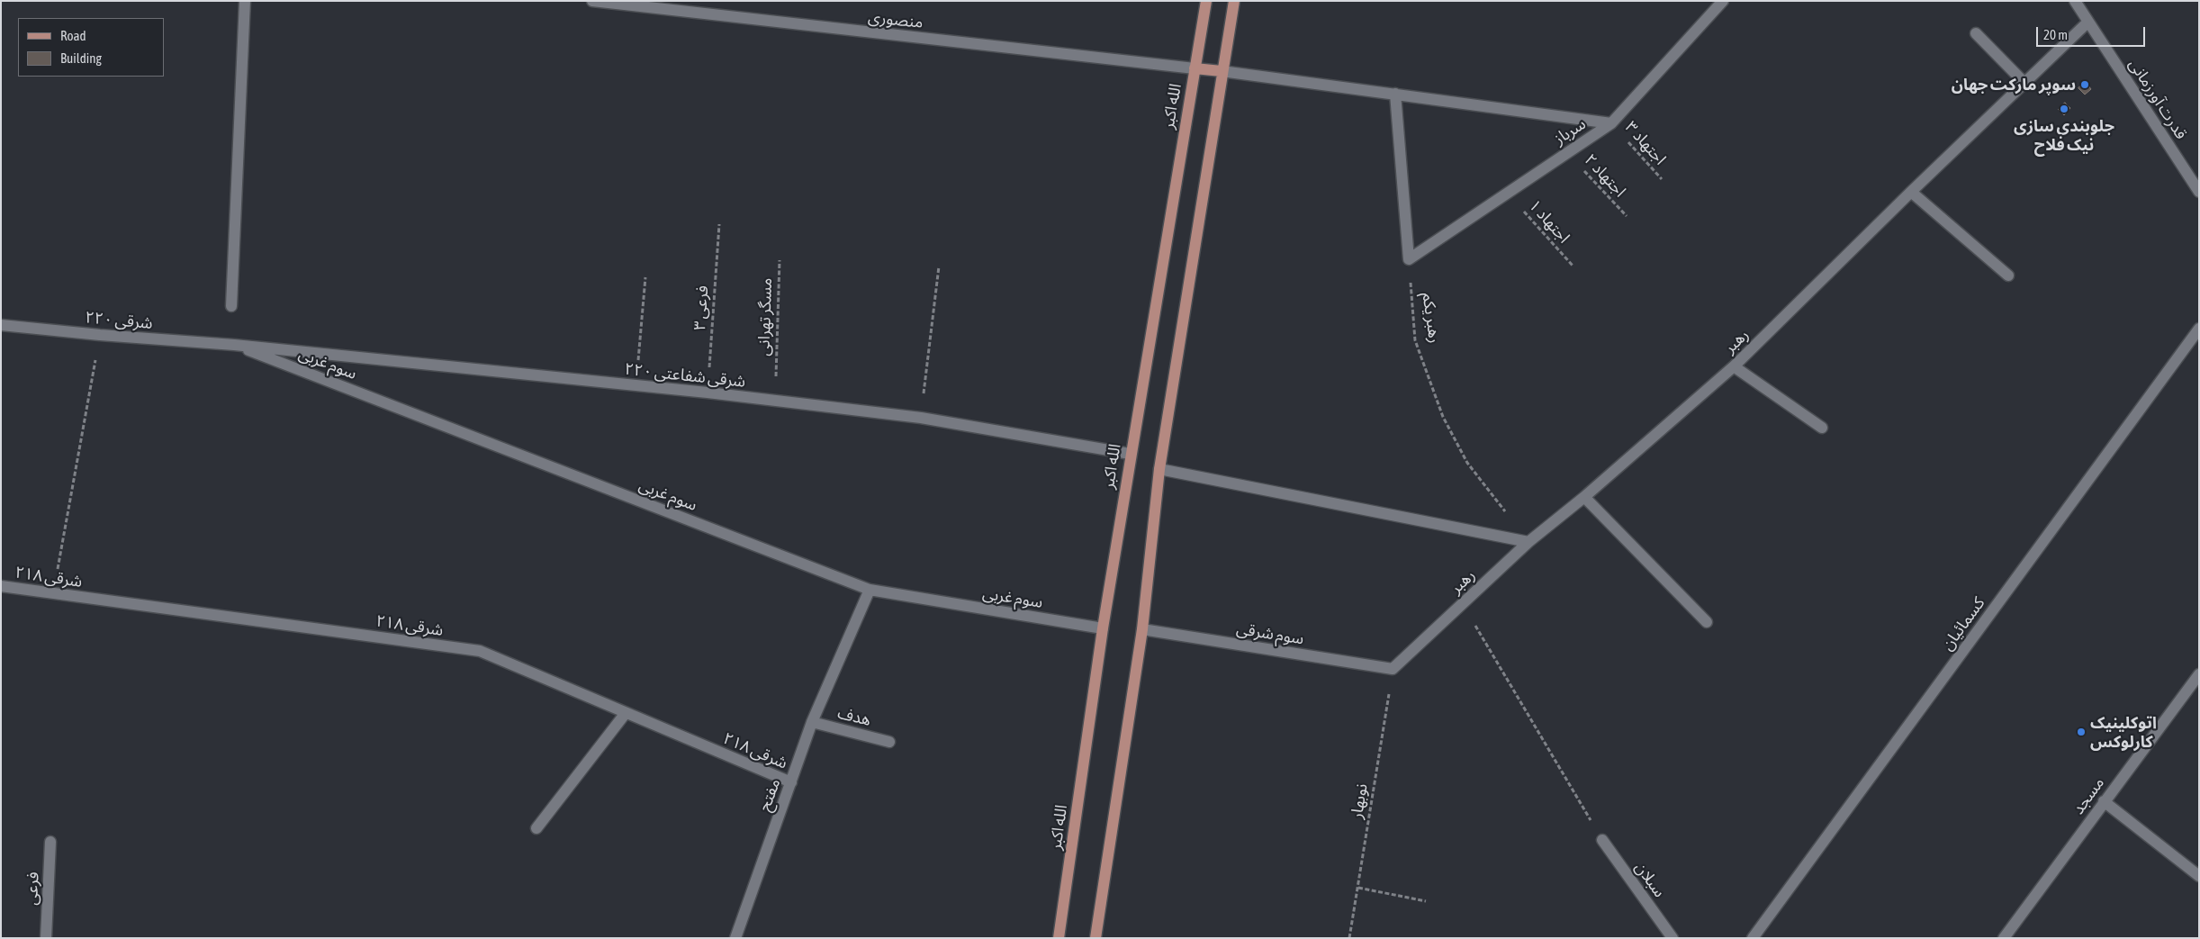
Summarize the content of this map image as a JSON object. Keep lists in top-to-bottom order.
{
  "streets": {
    "main road": ["الله اکبر"],
    "street": [
      "منصوری",
      "قدرت آورزمانی",
      "سرباز",
      "۲۲۰ شرقی",
      "رهبر",
      "سوم غربی",
      "۲۲۰ شرقی شفاعتی",
      "۲۱۸ شرقی",
      "کسمائیان",
      "سوم شرقی",
      "هدف",
      "مفتح",
      "مسجد",
      "سبلان",
      "فرعی"
    ],
    "path": [
      "اجتهاد ۳",
      "اجتهاد ۲",
      "اجتهاد ۱",
      "فرعی ۳",
      "مسگر تهرانی",
      "رهبر یکم",
      "نوبهار"
    ]
  },
  "crossings": [
    ["منصوری", "الله اکبر"],
    ["قدرت آورزمانی", "رهبر"],
    ["الله اکبر", "سوم غربی"],
    ["الله اکبر", "۲۲۰ شرقی شفاعتی"],
    ["سرباز", "اجتهاد ۳"],
    ["سرباز", "اجتهاد ۲"],
    ["سرباز", "اجتهاد ۱"],
    ["سرباز", "رهبر یکم"],
    ["فرعی ۳", "۲۲۰ شرقی شفاعتی"],
    ["مسگر تهرانی", "۲۲۰ شرقی شفاعتی"],
    ["رهبر یکم", "رهبر"],
    ["۲۲۰ شرقی", "سوم غربی"],
    ["۲۲۰ شرقی", "۲۲۰ شرقی شفاعتی"],
    ["رهبر", "سوم شرقی"],
    ["رهبر", "نوبهار"],
    ["سوم غربی", "۲۲۰ شرقی شفاعتی"],
    ["سوم غربی", "مفتح"],
    ["۲۱۸ شرقی", "مفتح"],
    ["سوم شرقی", "نوبهار"],
    ["هدف", "مفتح"]
  ],
  "places": ["سوپر مارکت جهان", "جلوبندی سازی نیک فلاح", "اتوکلینیک کارلوکس"],
  "legend": ["Road", "Building"],
  "scale_bar": "20 m"
}
